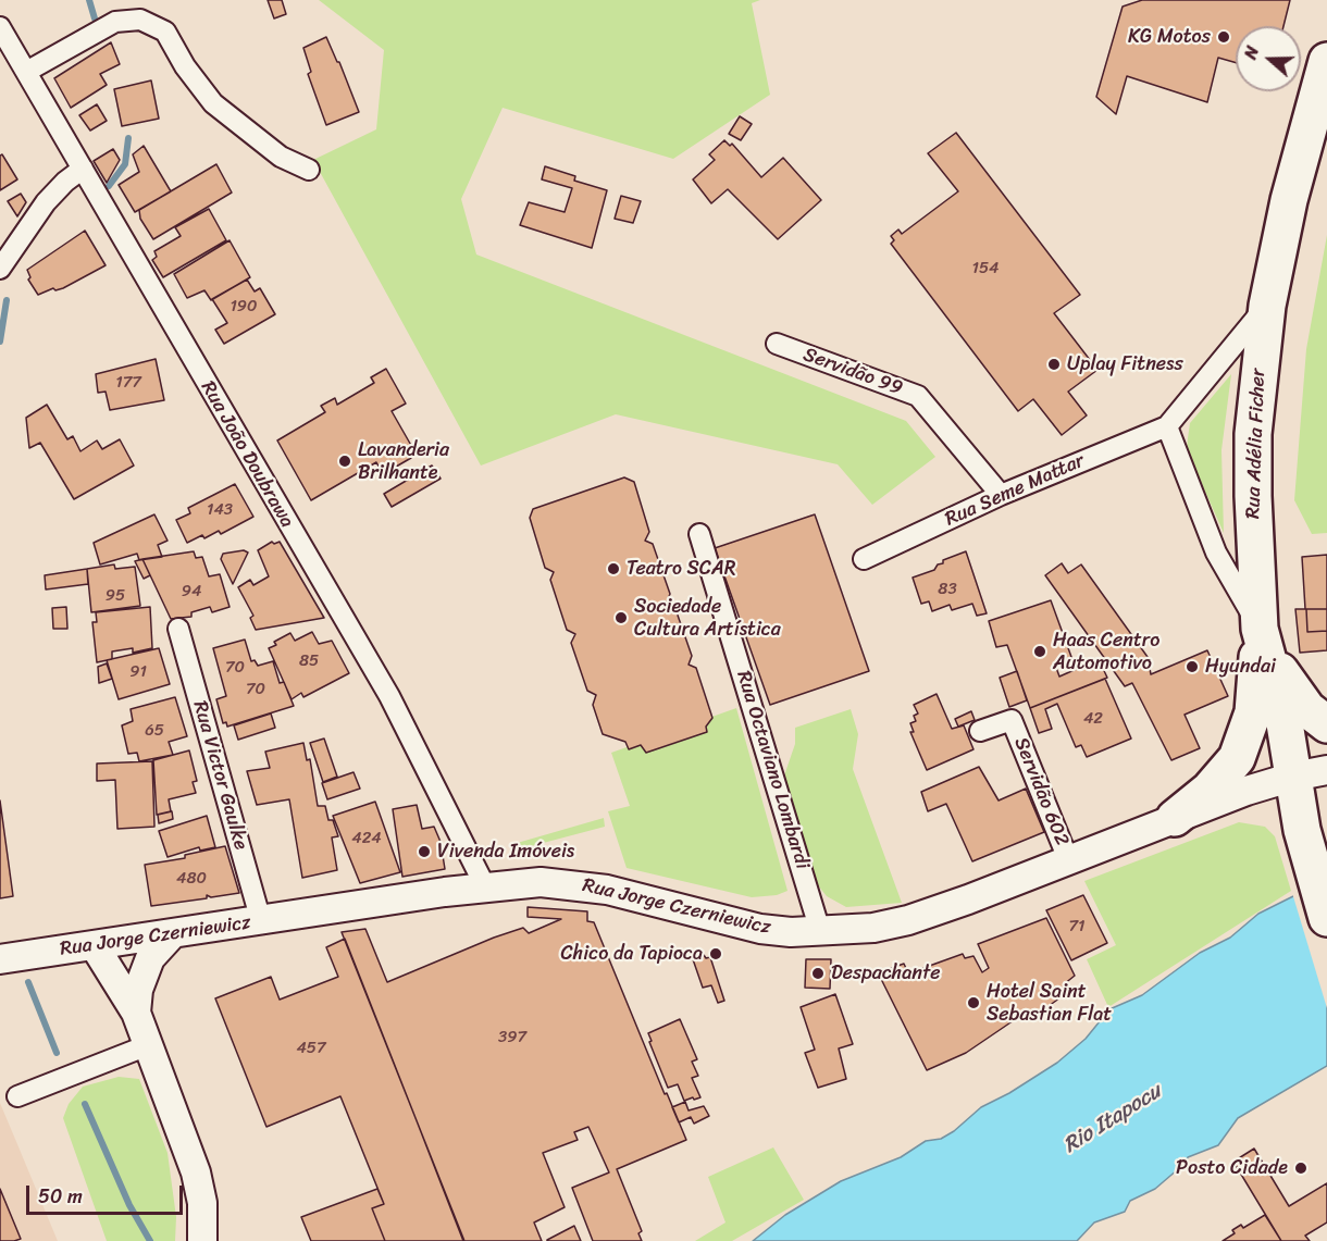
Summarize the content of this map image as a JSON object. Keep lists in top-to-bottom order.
{
  "streets": {
    "highway": ["Rua Adélia Ficher"],
    "main road": ["Rua Jorge Czerniewicz"],
    "street": [
      "Servidão 99",
      "Rua João Doubrawa",
      "Rua Seme Mattar",
      "Rua Octaviano Lombardi",
      "Rua Victor Gaulke",
      "Servidão 602"
    ]
  },
  "crossings": [
    ["Servidão 99", "Rua Seme Mattar"],
    ["Rua Adélia Ficher", "Rua Seme Mattar"],
    ["Rua Adélia Ficher", "Rua Jorge Czerniewicz"],
    ["Rua João Doubrawa", "Rua Jorge Czerniewicz"],
    ["Rua Octaviano Lombardi", "Rua Jorge Czerniewicz"],
    ["Rua Victor Gaulke", "Rua Jorge Czerniewicz"],
    ["Servidão 602", "Rua Jorge Czerniewicz"]
  ],
  "water": ["Rio Itapocu"],
  "places": [
    "KG Motos",
    "Uplay Fitness",
    "Lavanderia Brilhante",
    "Teatro SCAR",
    "Sociedade Cultura Artística",
    "Haas Centro Automotivo",
    "Hyundai",
    "Vivenda Imóveis",
    "Chico da Tapioca",
    "Despachante",
    "Hotel Saint Sebastian Flat",
    "Posto Cidade"
  ],
  "house_numbers": [
    "154",
    "190",
    "177",
    "143",
    "83",
    "94",
    "95",
    "85",
    "70",
    "91",
    "70",
    "42",
    "65",
    "424",
    "480",
    "71",
    "397",
    "457"
  ],
  "scale_bar": "50 m",
  "north": "left"
}
